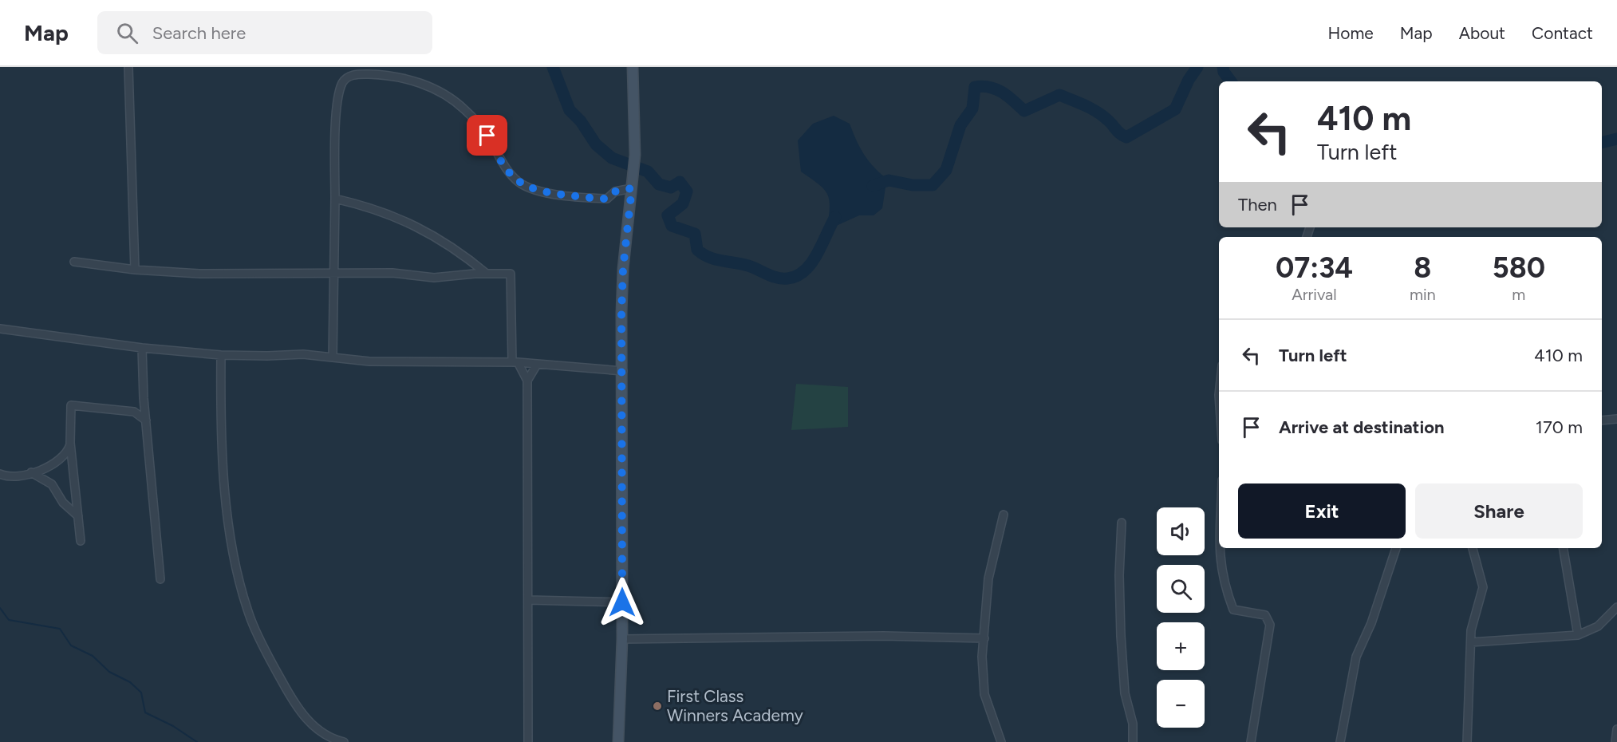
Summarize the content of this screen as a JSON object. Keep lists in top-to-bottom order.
{
  "places": ["First Class Winners Academy"],
  "page": {
    "header": "Map",
    "search": "Search here",
    "nav": [
      "Home",
      "Map",
      "About",
      "Contact"
    ],
    "turn": ["410 m", "Turn left"],
    "then": "Then",
    "eta": [
      "07:34",
      "Arrival",
      "8",
      "min",
      "580",
      "m"
    ],
    "list": [
      {
        "name": "Turn left",
        "value": "410 m"
      },
      {
        "name": "Arrive at destination",
        "value": "170 m"
      }
    ],
    "buttons": ["Exit", "Share"],
    "map_buttons": ["+", "−"]
  }
}
